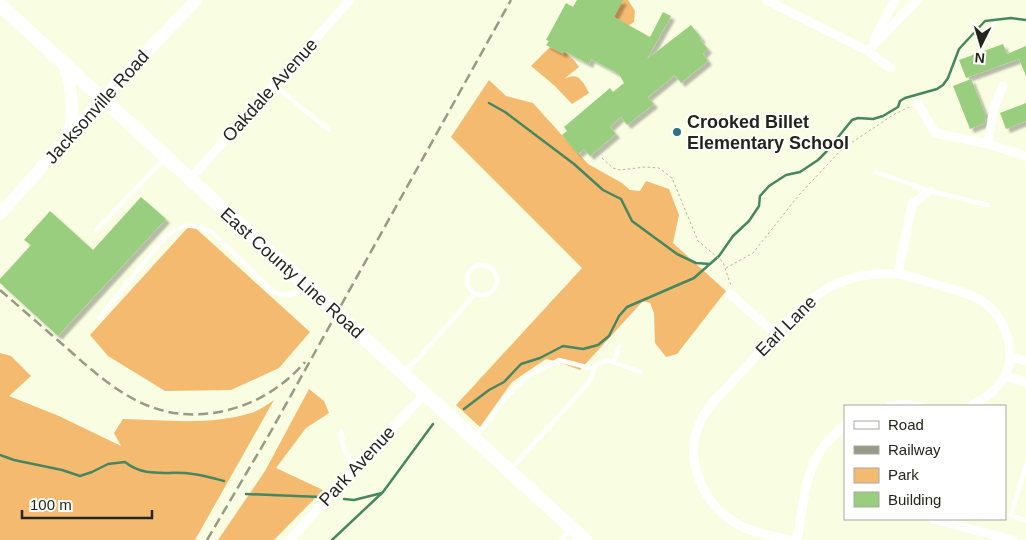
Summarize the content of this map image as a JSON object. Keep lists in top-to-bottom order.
{
  "streets": {
    "main road": ["Jacksonville Road", "East County Line Road"],
    "street": ["Oakdale Avenue", "Earl Lane", "Park Avenue"]
  },
  "crossings": [
    ["Oakdale Avenue", "East County Line Road"],
    ["Jacksonville Road", "East County Line Road"],
    ["East County Line Road", "Park Avenue"]
  ],
  "places": ["Crooked Billet Elementary School"],
  "legend": [
    "Road",
    "Railway",
    "Park",
    "Building"
  ],
  "scale_bar": "100 m",
  "north": "bottom"
}
